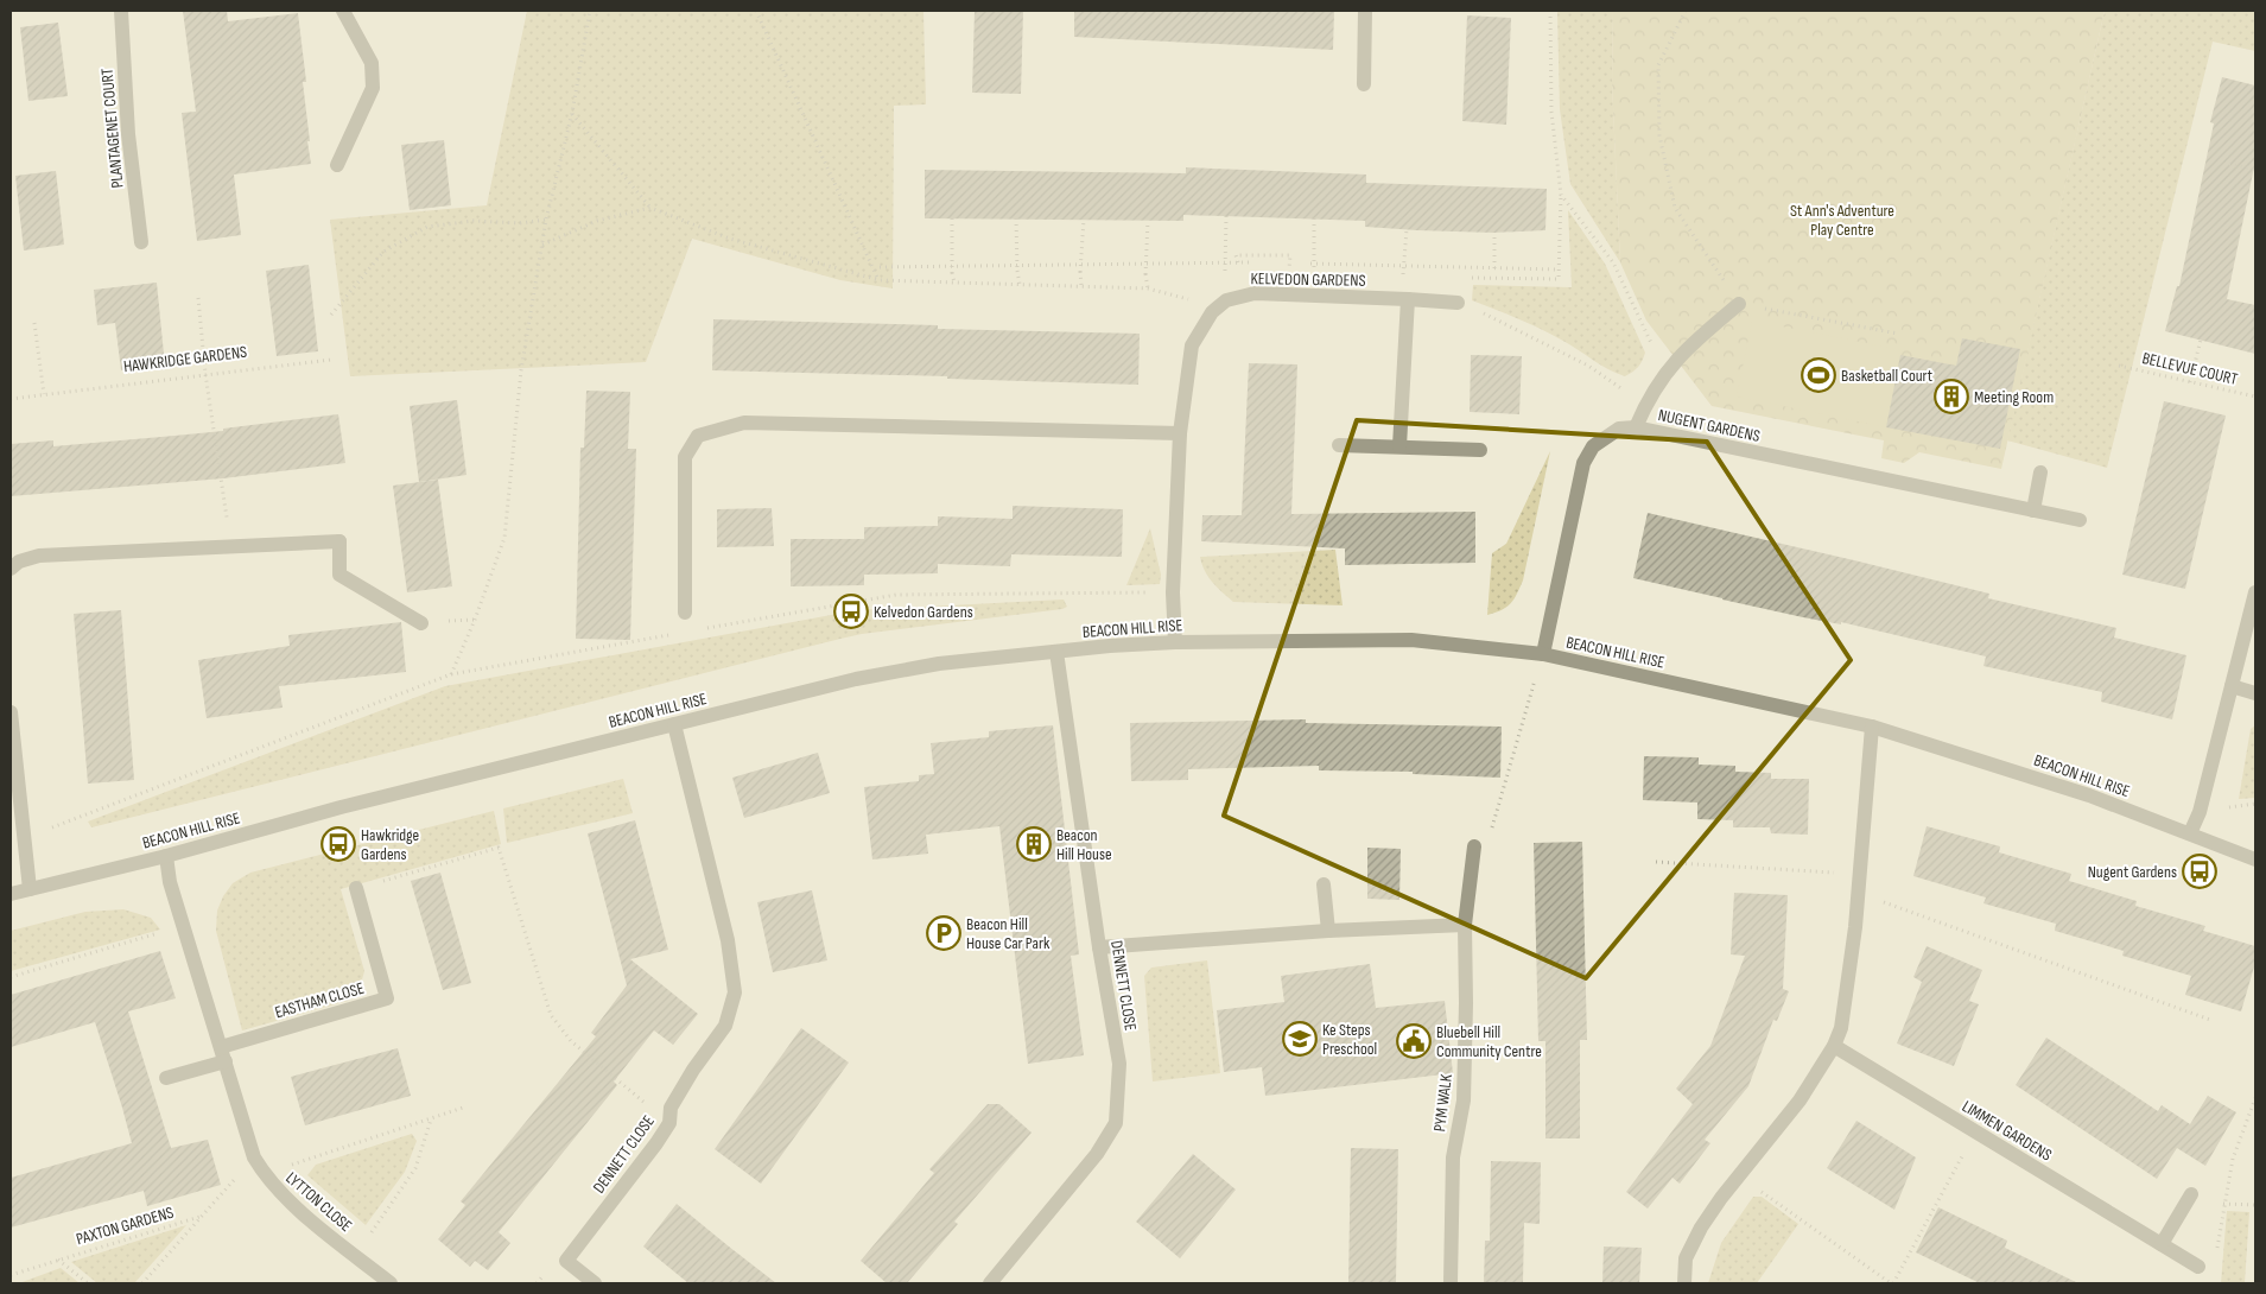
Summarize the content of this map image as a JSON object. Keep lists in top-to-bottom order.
{
  "streets": {
    "street": [
      "PLANTAGENET COURT",
      "KELVEDON GARDENS",
      "NUGENT GARDENS",
      "BEACON HILL RISE",
      "DENNETT CLOSE",
      "EASTHAM CLOSE",
      "PYM WALK",
      "LIMMEN GARDENS",
      "LYTTON CLOSE"
    ],
    "path": ["HAWKRIDGE GARDENS", "BELLEVUE COURT", "PAXTON GARDENS"]
  },
  "crossings": [
    ["KELVEDON GARDENS", "BEACON HILL RISE"],
    ["NUGENT GARDENS", "BEACON HILL RISE"],
    ["BEACON HILL RISE", "DENNETT CLOSE"],
    ["BEACON HILL RISE", "LYTTON CLOSE"],
    ["EASTHAM CLOSE", "LYTTON CLOSE"],
    ["LYTTON CLOSE", "PAXTON GARDENS"]
  ],
  "parks": ["St Ann's Adventure Play Centre"],
  "places": {
    "sports": ["Basketball Court"],
    "building": ["Meeting Room", "Beacon Hill House"],
    "bus stop": ["Kelvedon Gardens", "Hawkridge Gardens", "Nugent Gardens"],
    "parking": ["Beacon Hill House Car Park"],
    "school or university": ["Ke Steps Preschool"],
    "public building": ["Bluebell Hill Community Centre"]
  }
}
